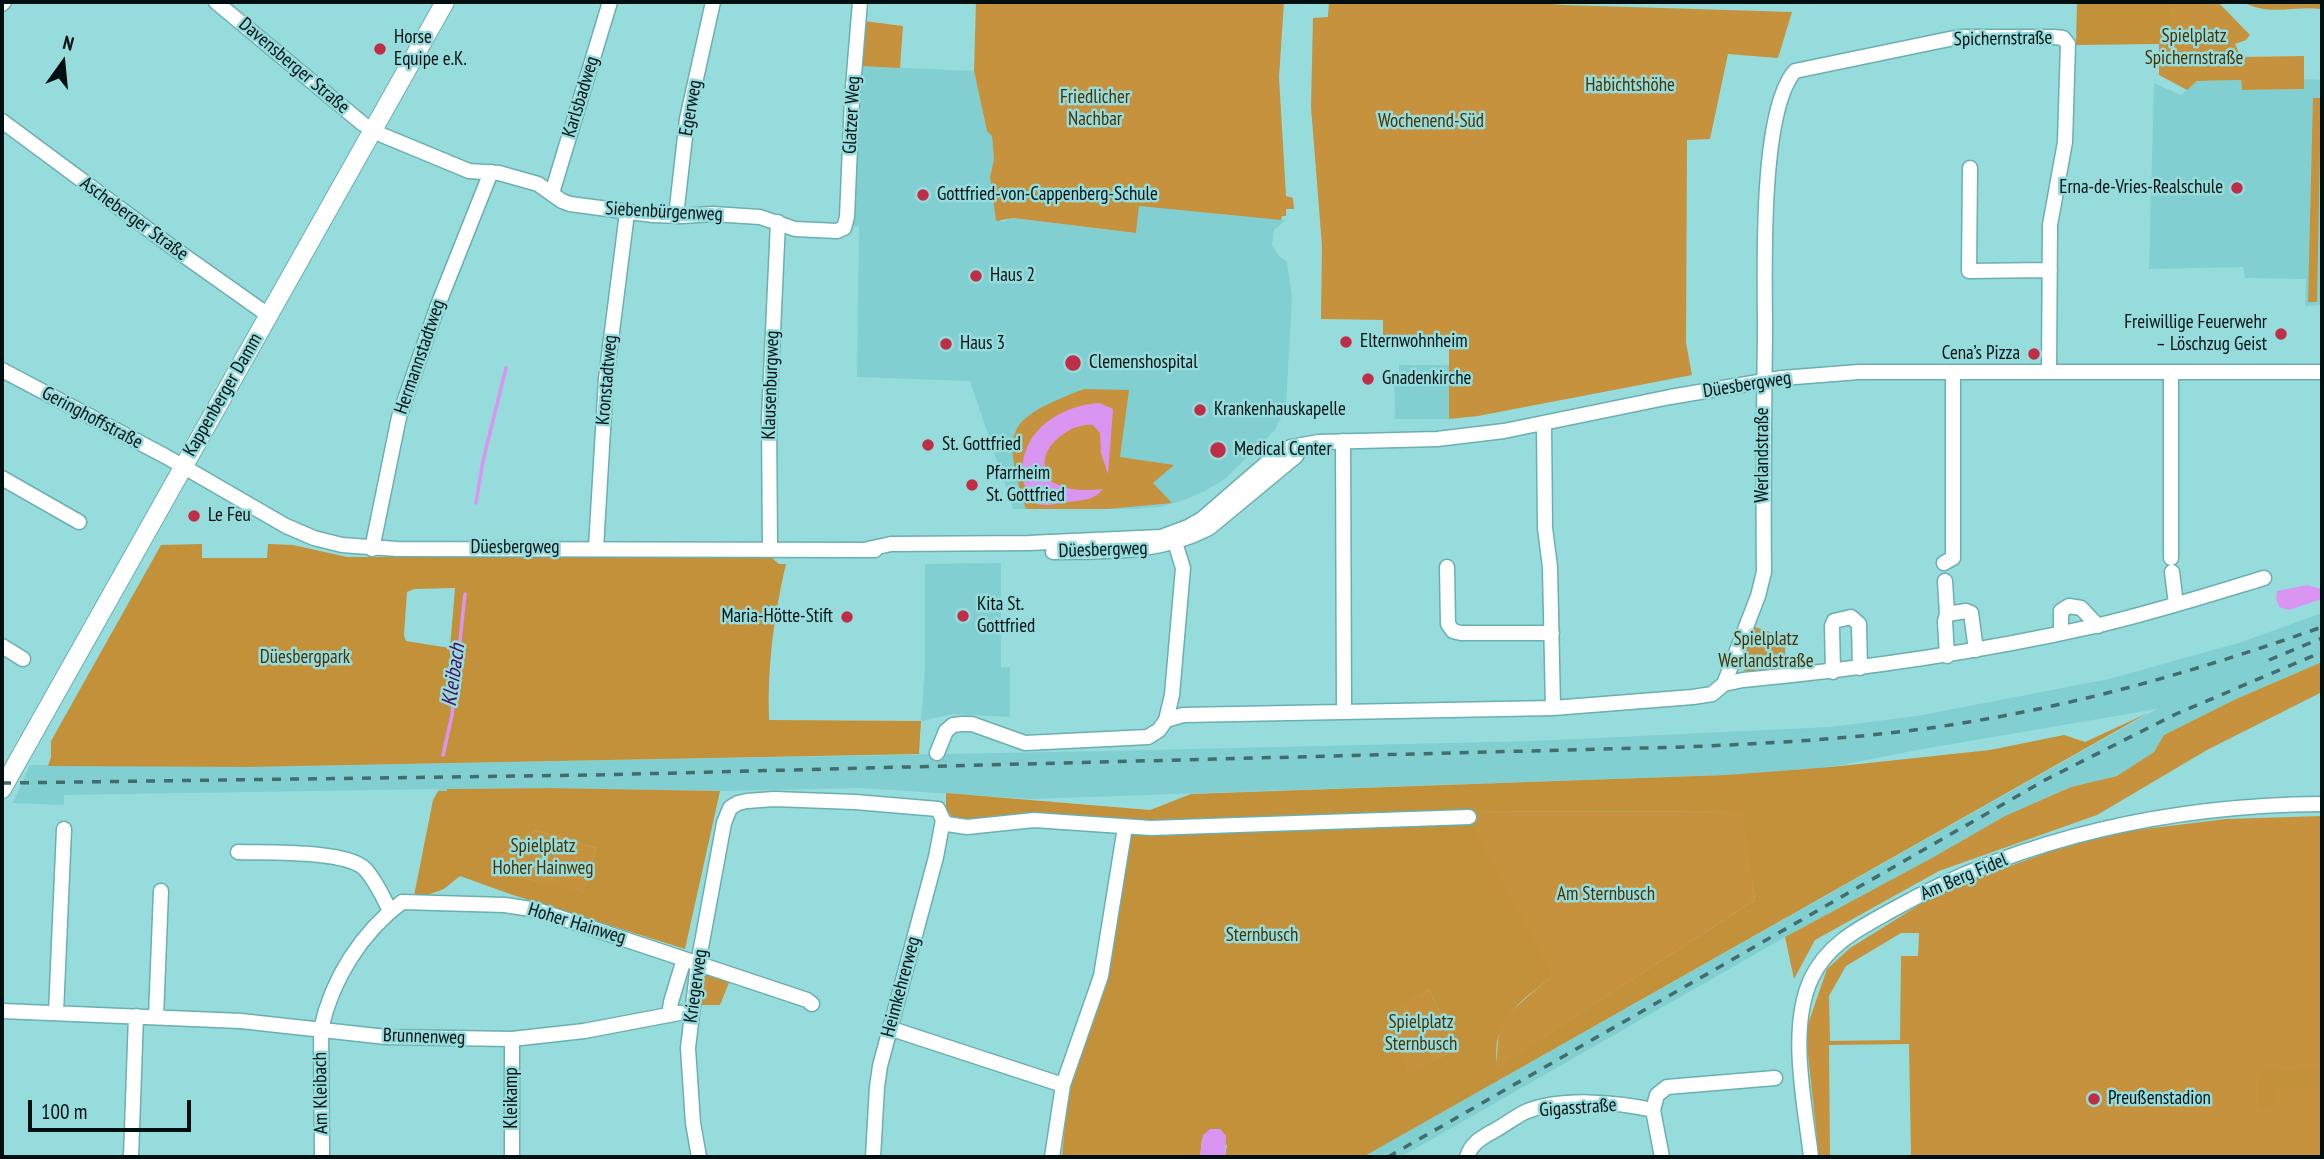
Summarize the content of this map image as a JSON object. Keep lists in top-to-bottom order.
{
  "streets": {
    "main road": ["Kappenberger Damm"],
    "street": [
      "Spichernstraße",
      "Davensberger Straße",
      "Karlsbadweg",
      "Egerweg",
      "Glatzer Weg",
      "Siebenbürgenweg",
      "Ascheberger Straße",
      "Hermannstadtweg",
      "Kronstadtweg",
      "Klausenburgweg",
      "Düesbergweg",
      "Geringhoffstraße",
      "Werlandstraße",
      "Am Berg Fidel",
      "Hoher Hainweg",
      "Kriegerweg",
      "Heimkehrerweg",
      "Brunnenweg",
      "Am Kleibach",
      "Kleikamp",
      "Gigasstraße"
    ]
  },
  "crossings": [
    ["Spichernstraße", "Düesbergweg"],
    ["Spichernstraße", "Werlandstraße"],
    ["Davensberger Straße", "Siebenbürgenweg"],
    ["Davensberger Straße", "Kappenberger Damm"],
    ["Karlsbadweg", "Siebenbürgenweg"],
    ["Egerweg", "Siebenbürgenweg"],
    ["Glatzer Weg", "Siebenbürgenweg"],
    ["Siebenbürgenweg", "Hermannstadtweg"],
    ["Siebenbürgenweg", "Kronstadtweg"],
    ["Siebenbürgenweg", "Klausenburgweg"],
    ["Siebenbürgenweg", "Kappenberger Damm"],
    ["Ascheberger Straße", "Kappenberger Damm"],
    ["Hermannstadtweg", "Düesbergweg"],
    ["Kronstadtweg", "Düesbergweg"],
    ["Klausenburgweg", "Düesbergweg"],
    ["Düesbergweg", "Kappenberger Damm"],
    ["Düesbergweg", "Geringhoffstraße"],
    ["Düesbergweg", "Werlandstraße"],
    ["Kappenberger Damm", "Geringhoffstraße"],
    ["Hoher Hainweg", "Kriegerweg"],
    ["Hoher Hainweg", "Brunnenweg"],
    ["Hoher Hainweg", "Am Kleibach"],
    ["Kriegerweg", "Heimkehrerweg"],
    ["Kriegerweg", "Brunnenweg"],
    ["Brunnenweg", "Am Kleibach"],
    ["Brunnenweg", "Kleikamp"]
  ],
  "water": ["Kleibach"],
  "parks": [
    "Spielplatz Spichernstraße",
    "Habichtshöhe",
    "Friedlicher Nachbar",
    "Wochenend-Süd",
    "Spielplatz Werlandstraße",
    "Düesbergpark",
    "Spielplatz Hoher Hainweg",
    "Am Sternbusch",
    "Sternbusch",
    "Spielplatz Sternbusch"
  ],
  "places": [
    "Horse Equipe e.K.",
    "Erna-de-Vries-Realschule",
    "Gottfried-von-Cappenberg-Schule",
    "Haus 2",
    "Freiwillige Feuerwehr – Löschzug Geist",
    "Elternwohnheim",
    "Haus 3",
    "Cena’s Pizza",
    "Clemenshospital",
    "Gnadenkirche",
    "Krankenhauskapelle",
    "St. Gottfried",
    "Medical Center",
    "Pfarrheim St. Gottfried",
    "Le Feu",
    "Kita St. Gottfried",
    "Maria-Hötte-Stift",
    "Preußenstadion"
  ],
  "scale_bar": "100 m",
  "north": "top"
}
